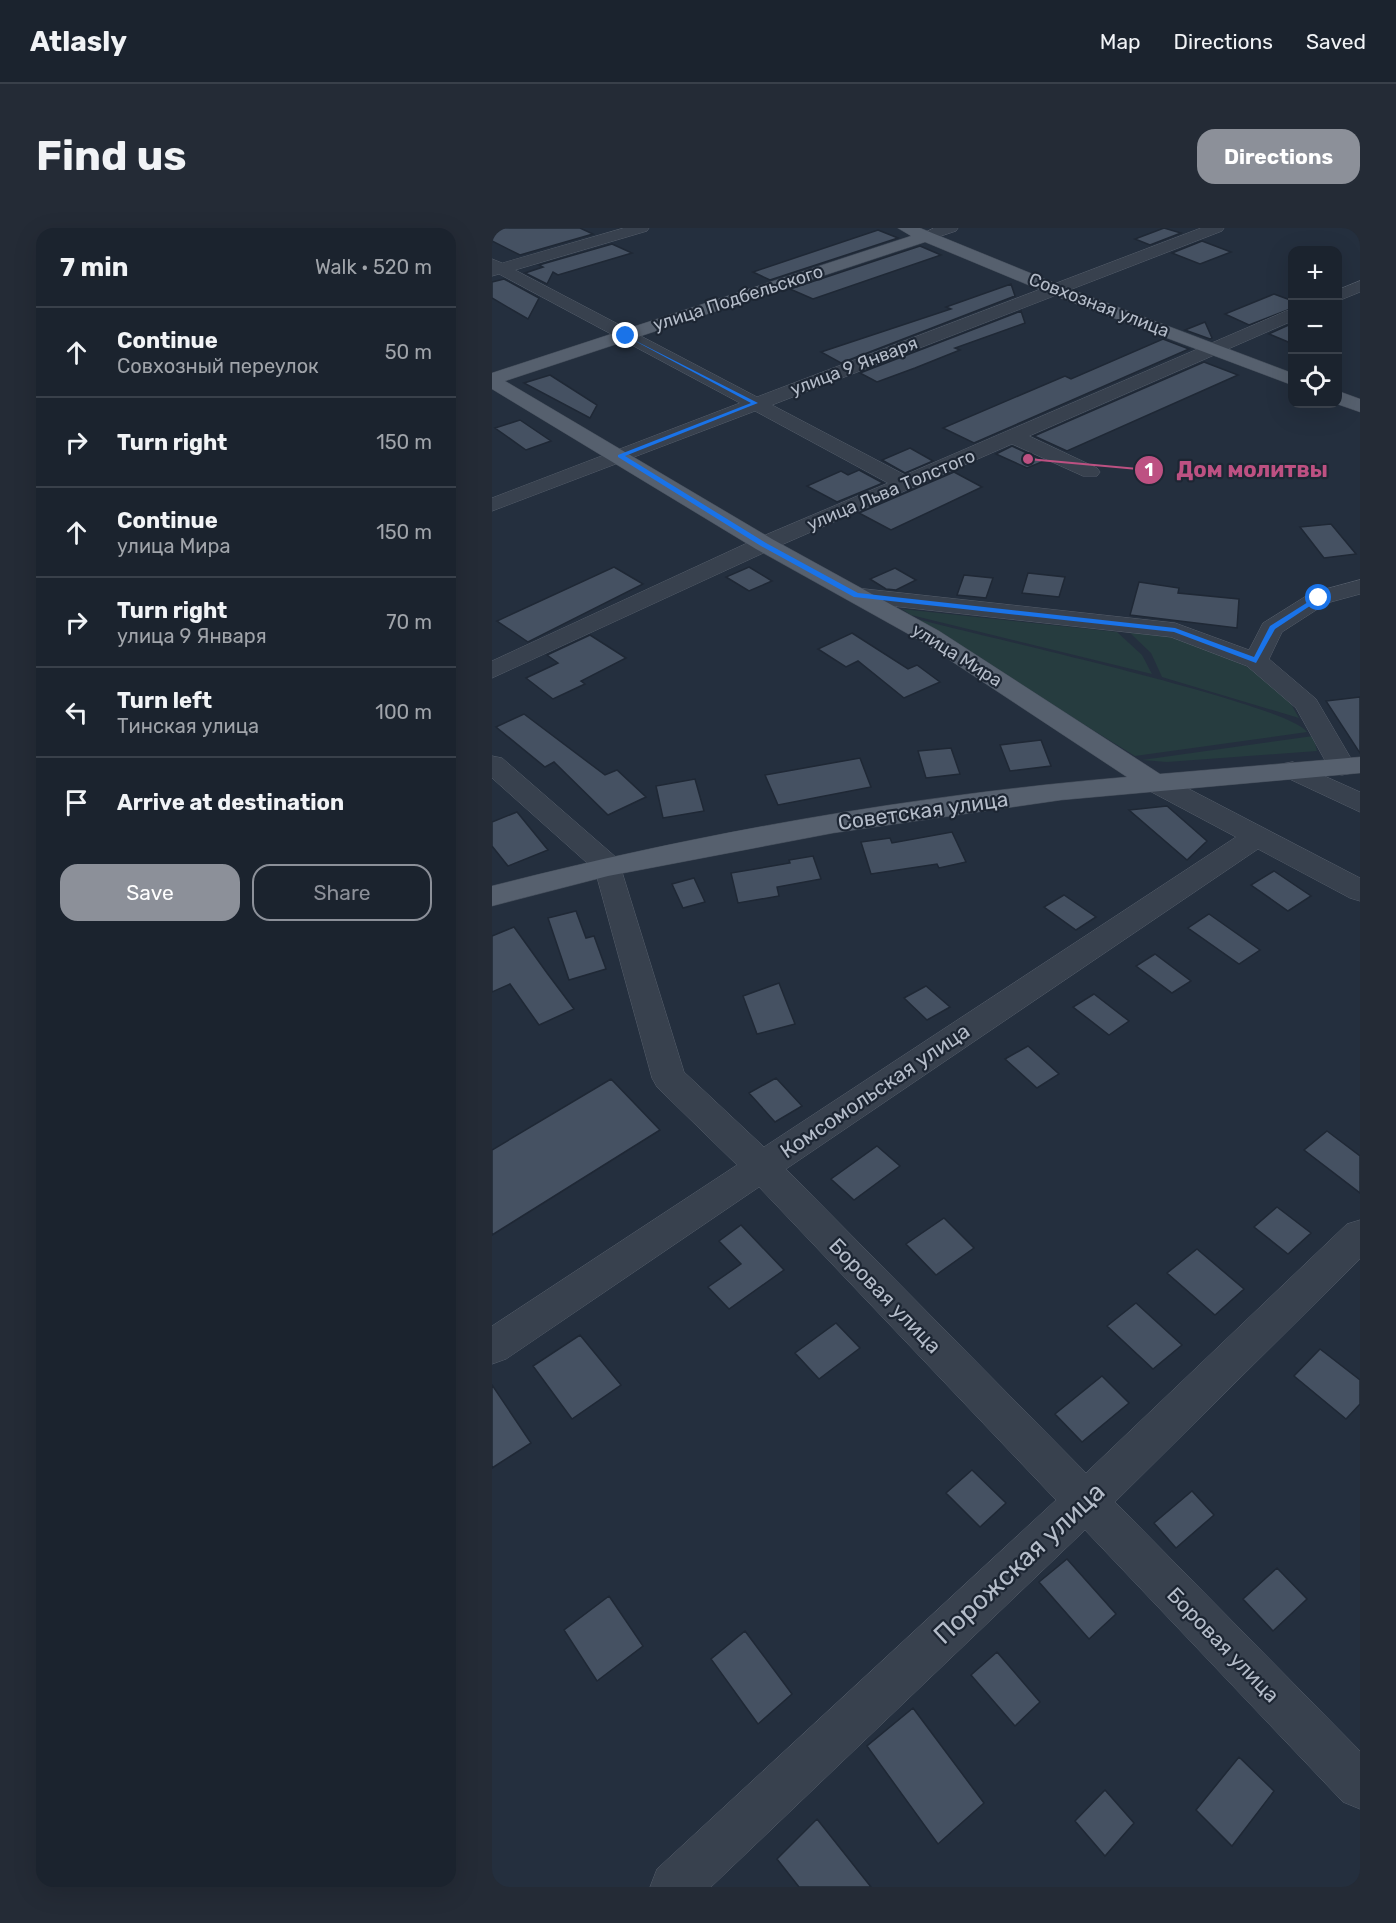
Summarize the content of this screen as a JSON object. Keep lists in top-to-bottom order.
{
  "streets": {
    "main road": [
      "улица Подбельского",
      "Совхозная улица",
      "улица Мира",
      "Советская улица"
    ],
    "street": [
      "улица 9 Января",
      "улица Льва Толстого",
      "Комсомольская улица",
      "Боровая улица",
      "Порожская улица"
    ]
  },
  "crossings": [
    ["улица Подбельского", "Совхозная улица"],
    ["улица Подбельского", "улица Мира"],
    ["Совхозная улица", "улица 9 Января"],
    ["Совхозная улица", "улица Льва Толстого"],
    ["улица 9 Января", "улица Мира"],
    ["улица Льва Толстого", "улица Мира"],
    ["улица Мира", "Советская улица"],
    ["улица Мира", "Комсомольская улица"],
    ["Советская улица", "Боровая улица"],
    ["Комсомольская улица", "Боровая улица"],
    ["Боровая улица", "Порожская улица"]
  ],
  "places": ["Дом молитвы"],
  "page": {
    "header": "Atlasly",
    "nav": ["Map", "Directions", "Saved"],
    "buttons": [
      "Directions",
      ["Save", "Share"]
    ],
    "title": "Find us",
    "heading": ["7 min", "Walk · 520 m"],
    "map_buttons": ["+", "−"],
    "list": [
      ["Continue", "Совхозный переулок", "50 m"],
      ["Turn right", "150 m"],
      ["Continue", "улица Мира", "150 m"],
      ["Turn right", "улица 9 Января", "70 m"],
      ["Turn left", "Тинская улица", "100 m"],
      "Arrive at destination"
    ]
  }
}
